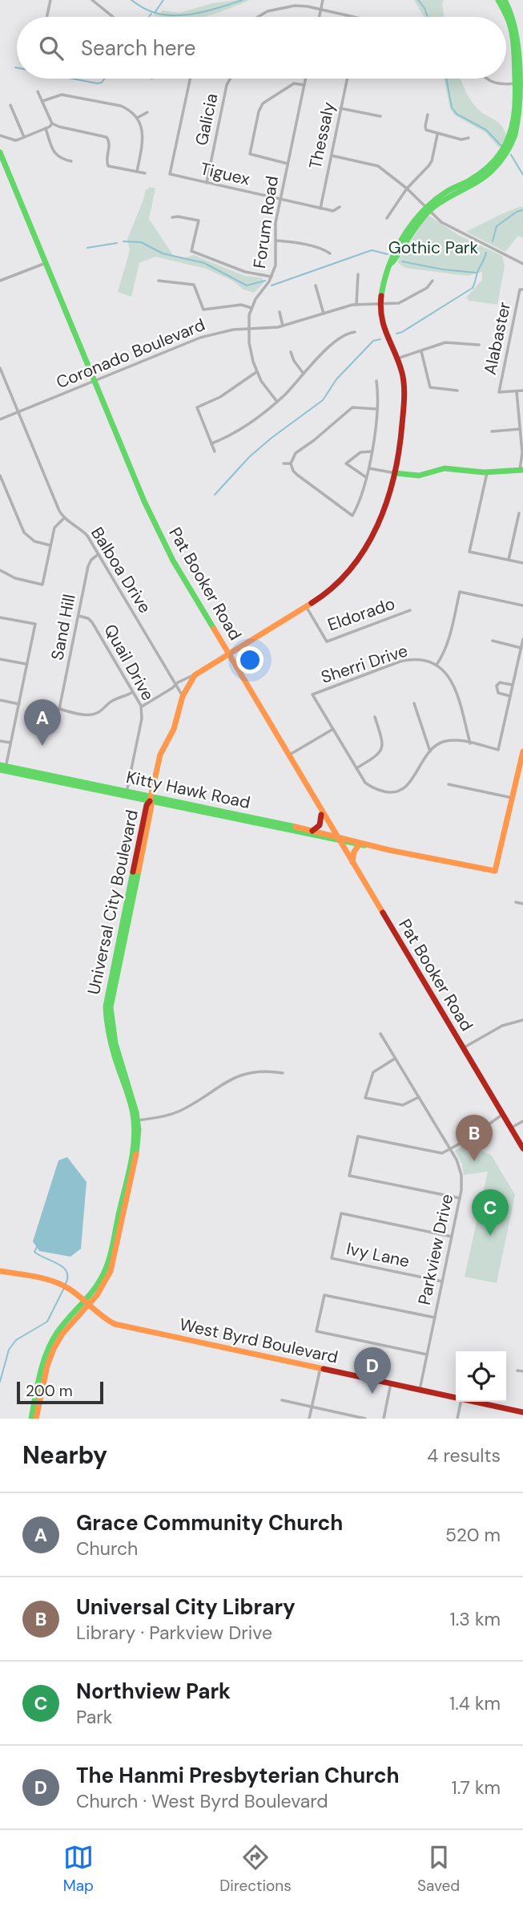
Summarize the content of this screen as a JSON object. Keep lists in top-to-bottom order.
{
  "streets": {
    "street": [
      "Galicia",
      "Thessaly",
      "Tiguex",
      "Forum Road",
      "Alabaster",
      "Coronado Boulevard",
      "Balboa Drive",
      "Pat Booker Road",
      "Eldorado",
      "Sand Hill",
      "Quail Drive",
      "Sherri Drive",
      "Kitty Hawk Road",
      "Universal City Boulevard",
      "Parkview Drive",
      "Ivy Lane",
      "West Byrd Boulevard"
    ]
  },
  "crossings": [
    ["Galicia", "Tiguex"],
    ["Thessaly", "Tiguex"],
    ["Tiguex", "Forum Road"],
    ["Forum Road", "Coronado Boulevard"],
    ["Coronado Boulevard", "Balboa Drive"],
    ["Coronado Boulevard", "Pat Booker Road"],
    ["Coronado Boulevard", "Universal City Boulevard"],
    ["Balboa Drive", "Sand Hill"],
    ["Balboa Drive", "Universal City Boulevard"],
    ["Pat Booker Road", "Kitty Hawk Road"],
    ["Pat Booker Road", "Universal City Boulevard"],
    ["Eldorado", "Universal City Boulevard"],
    ["Sand Hill", "Quail Drive"],
    ["Quail Drive", "Kitty Hawk Road"],
    ["Kitty Hawk Road", "Universal City Boulevard"],
    ["Universal City Boulevard", "West Byrd Boulevard"],
    ["Parkview Drive", "Ivy Lane"],
    ["Parkview Drive", "West Byrd Boulevard"]
  ],
  "parks": ["Gothic Park"],
  "scale_bar": "200 m",
  "page": {
    "search": "Search here",
    "pins": [
      "A",
      "B",
      "C",
      "D"
    ],
    "scale": "200 m",
    "heading": ["Nearby", "4 results"],
    "list": [
      {
        "mark": "A",
        "name": "Grace Community Church",
        "note": "Church",
        "value": "520 m"
      },
      {
        "mark": "B",
        "name": "Universal City Library",
        "note": "Library · Parkview Drive",
        "value": "1.3 km"
      },
      {
        "mark": "C",
        "name": "Northview Park",
        "note": "Park",
        "value": "1.4 km"
      },
      {
        "mark": "D",
        "name": "The Hanmi Presbyterian Church",
        "note": "Church · West Byrd Boulevard",
        "value": "1.7 km"
      }
    ],
    "nav": ["Map", "Directions", "Saved"]
  }
}
